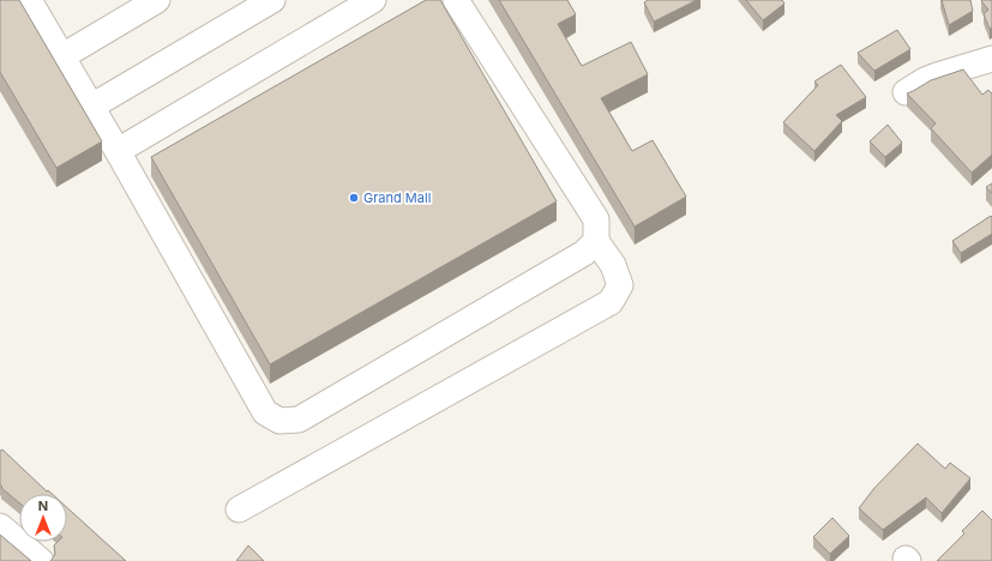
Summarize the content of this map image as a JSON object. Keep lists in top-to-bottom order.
{
  "places": ["Grand Mall"],
  "north": "top"
}
